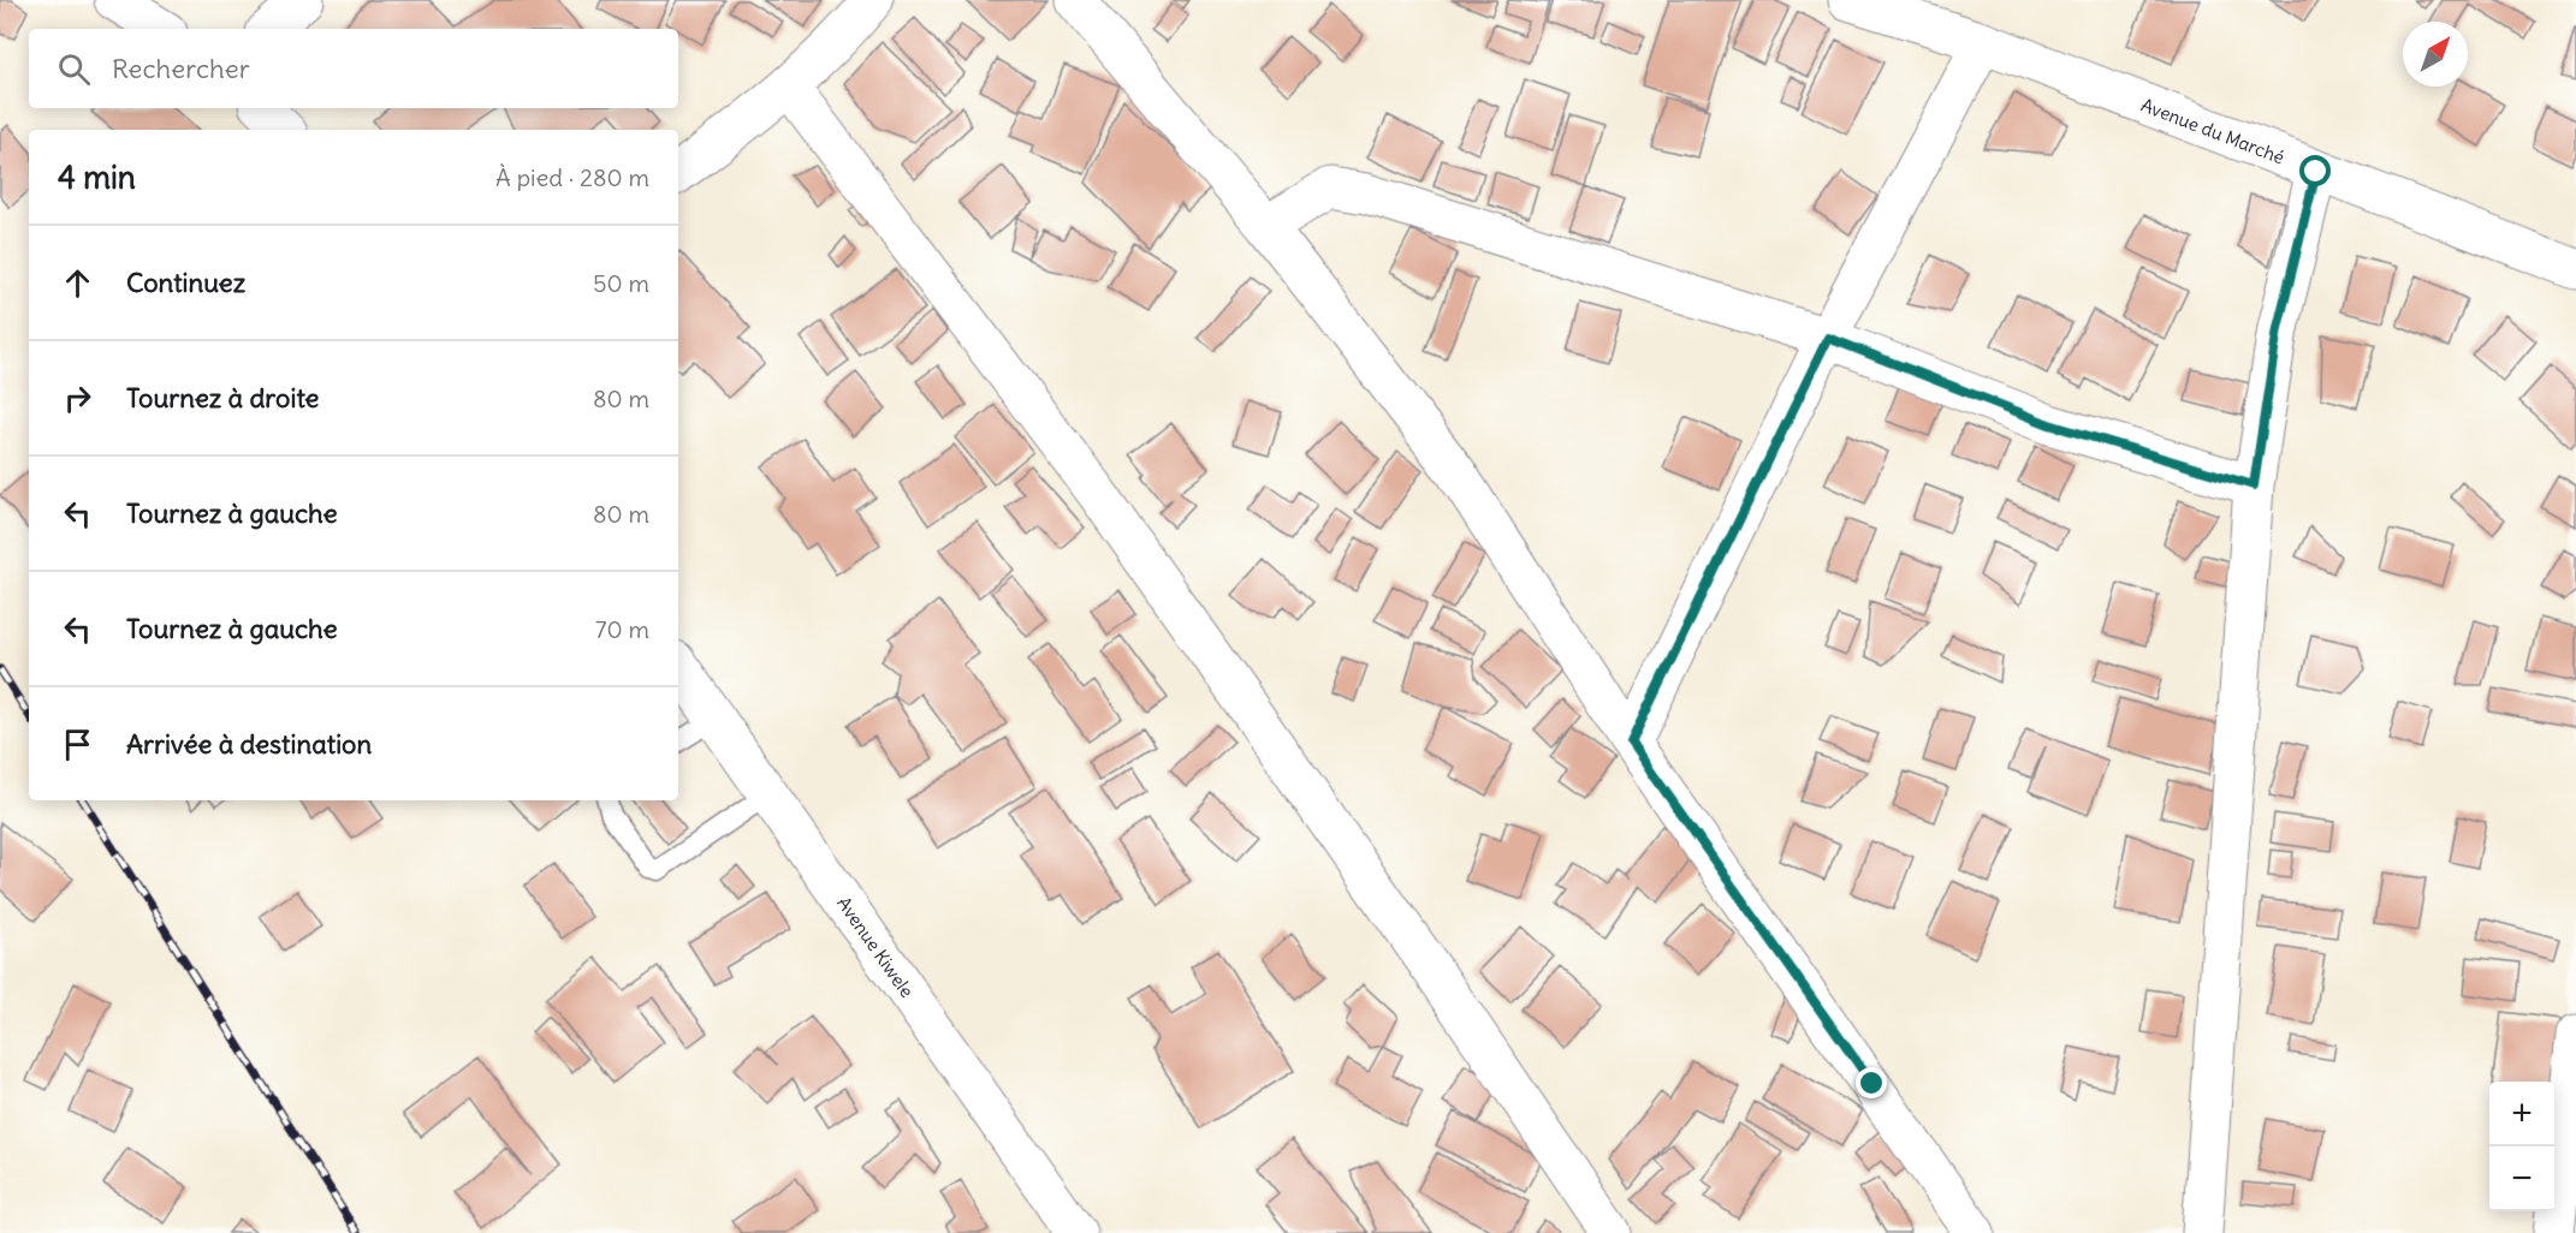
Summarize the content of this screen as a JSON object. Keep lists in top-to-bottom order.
{
  "streets": {
    "street": ["Avenue du Marché", "Avenue Kiwele"]
  },
  "north": "top right",
  "page": {
    "search": "Rechercher",
    "heading": ["4 min", "À pied · 280 m"],
    "list": [
      ["Continuez", "50 m"],
      ["Tournez à droite", "80 m"],
      ["Tournez à gauche", "80 m"],
      ["Tournez à gauche", "70 m"],
      "Arrivée à destination"
    ],
    "map_buttons": ["+", "−"]
  }
}
